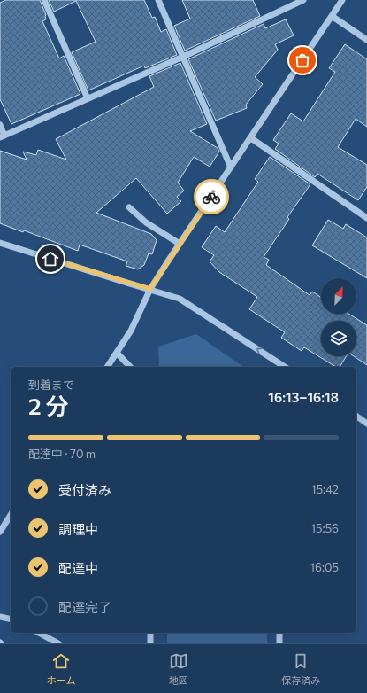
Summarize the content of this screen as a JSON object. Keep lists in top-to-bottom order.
{
  "north": "top right",
  "page": {
    "heading": ["2 分", "到着まで", "16:13–16:18"],
    "bar": "配達中 · 70 m",
    "list": [
      ["受付済み", "15:42"],
      ["調理中", "15:56"],
      ["配達中", "16:05"],
      "配達完了"
    ],
    "tabs": ["ホーム", "地図", "保存済み"]
  }
}
